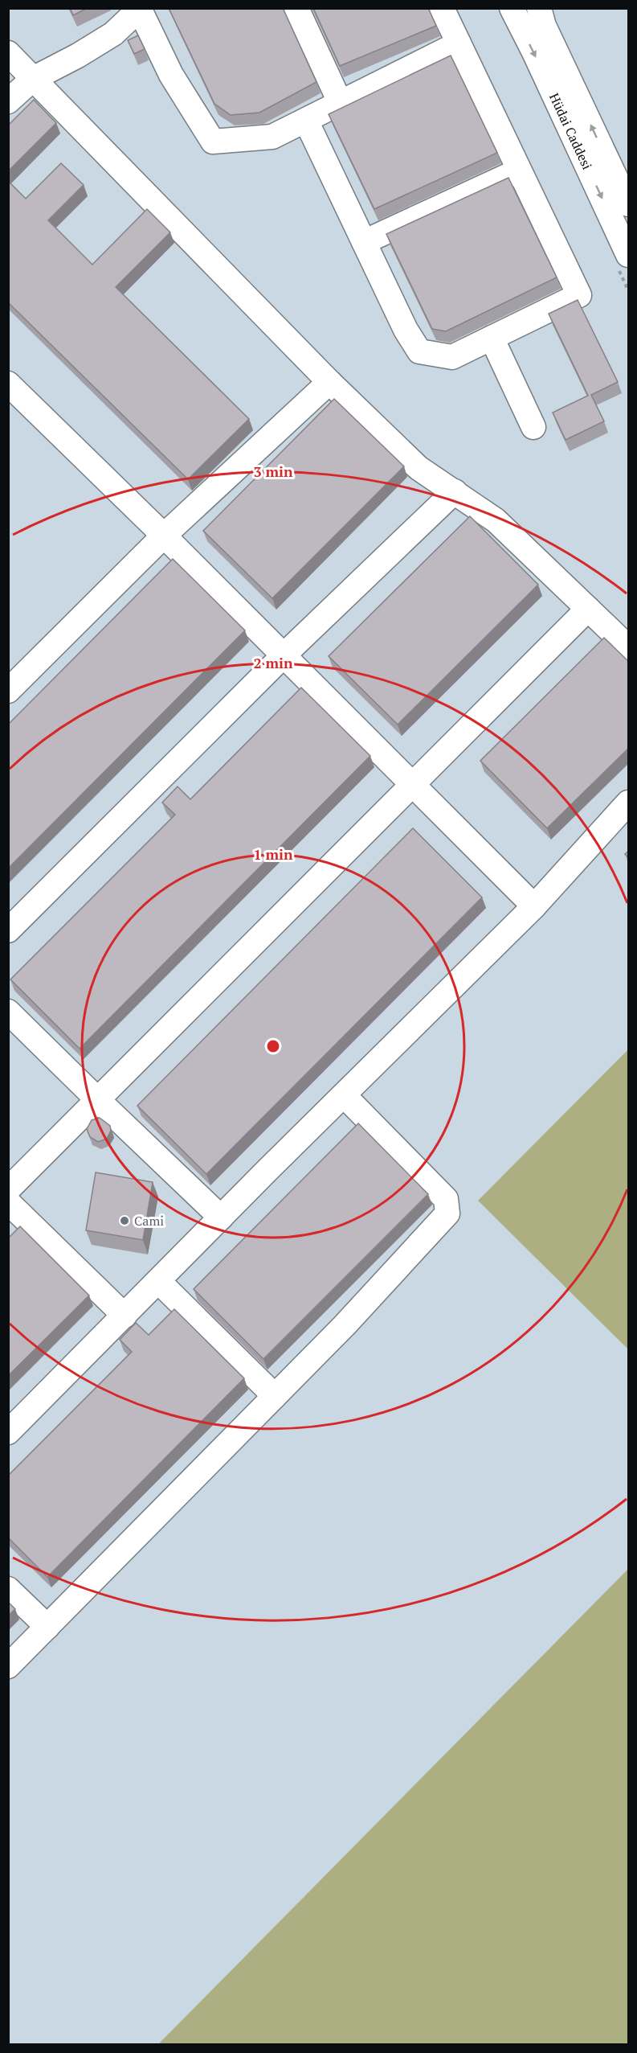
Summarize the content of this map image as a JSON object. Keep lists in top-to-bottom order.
{
  "streets": {
    "street": ["Hüdai Caddesi"]
  },
  "places": ["Cami"],
  "rings": ["3 min", "2 min", "1 min"]
}
